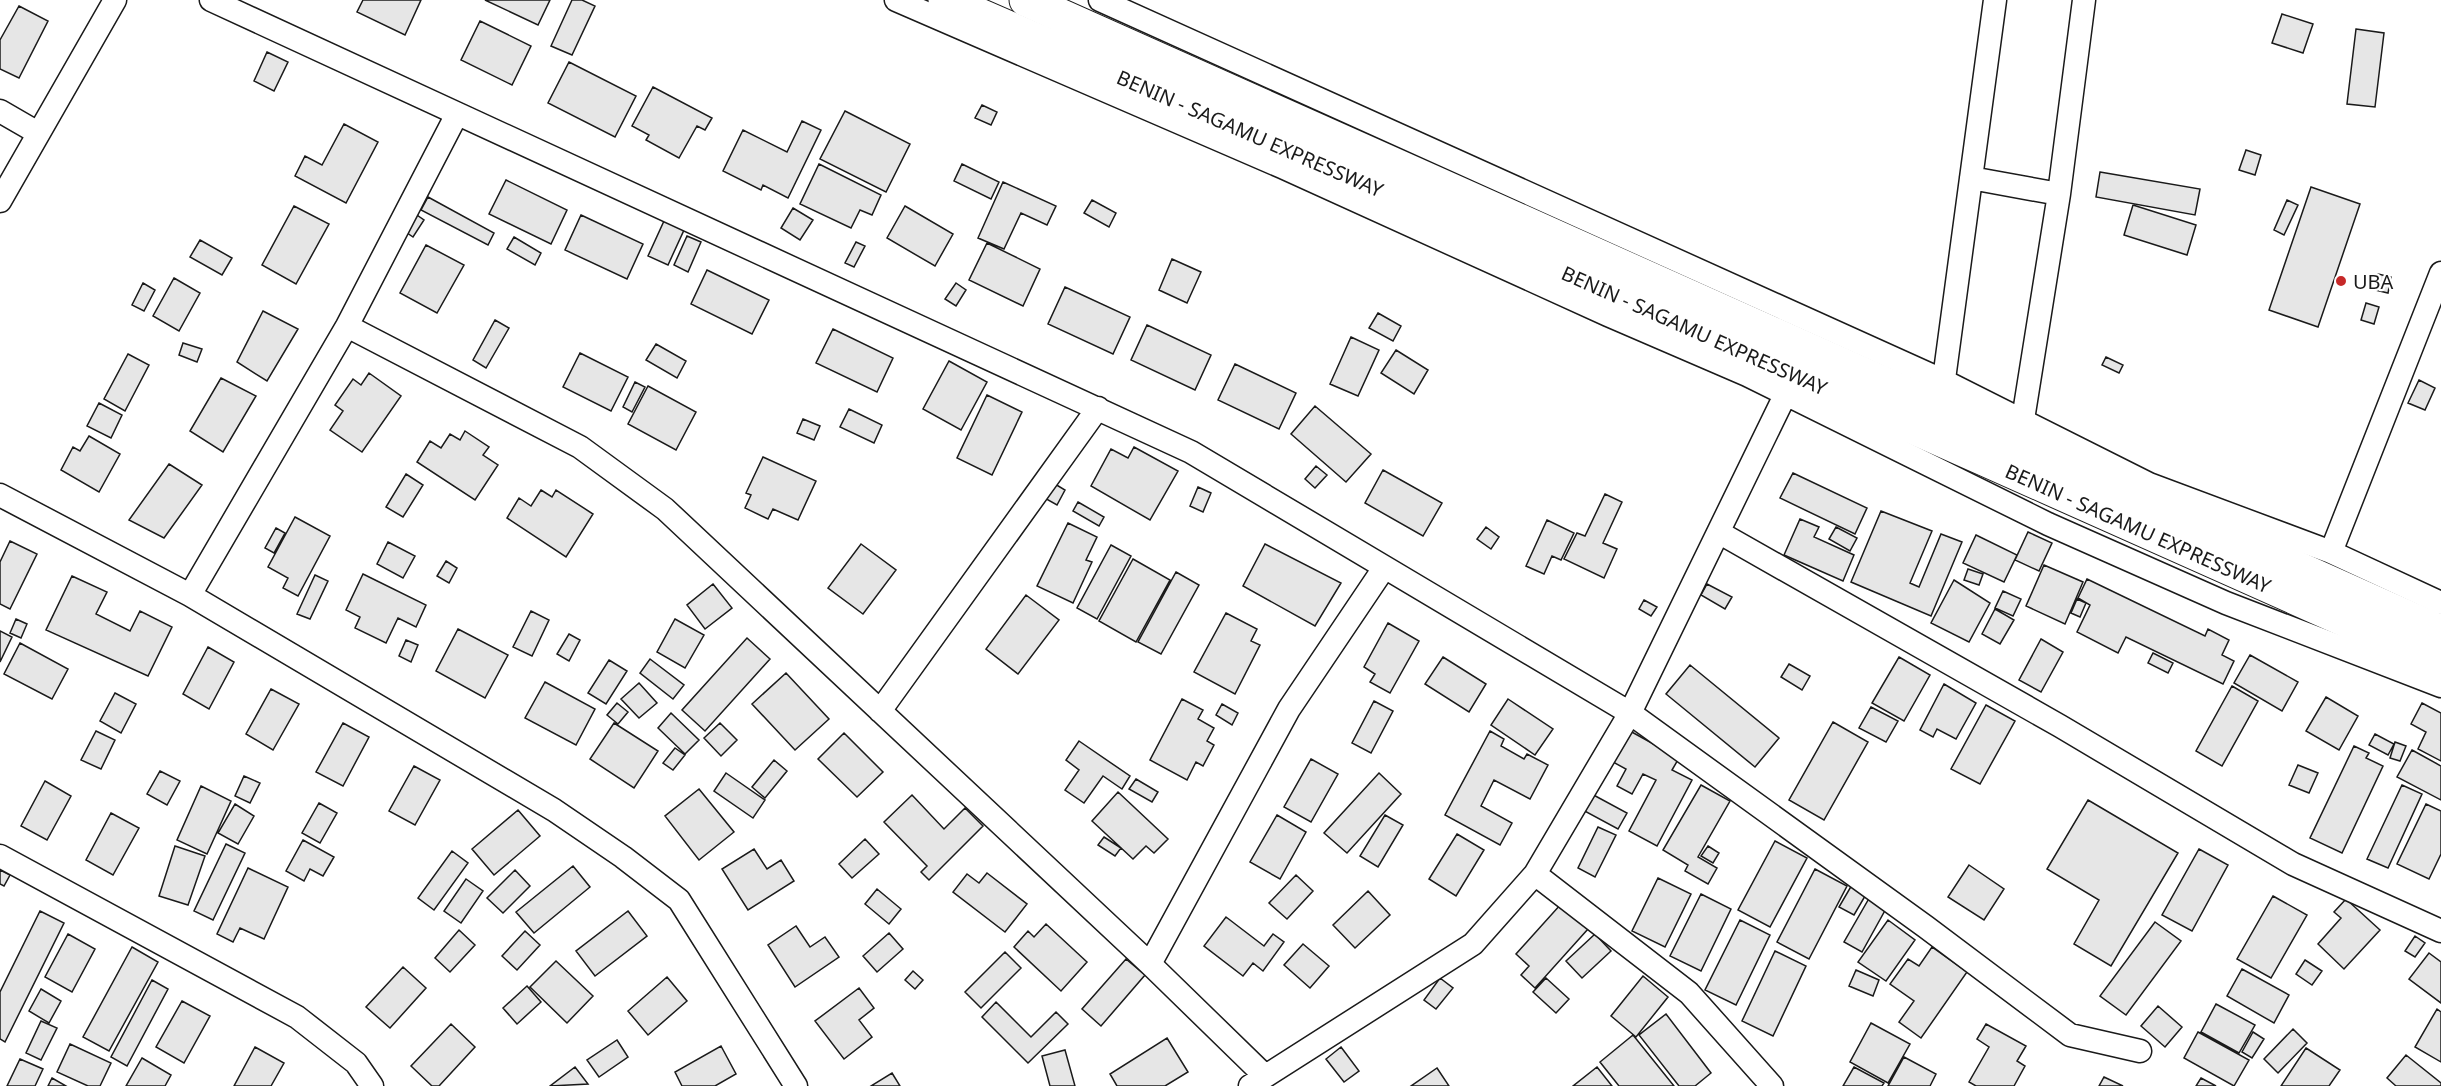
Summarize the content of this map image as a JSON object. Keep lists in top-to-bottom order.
{
  "streets": {
    "highway": ["BENIN - SAGAMU EXPRESSWAY"]
  },
  "places": ["UBA"]
}
